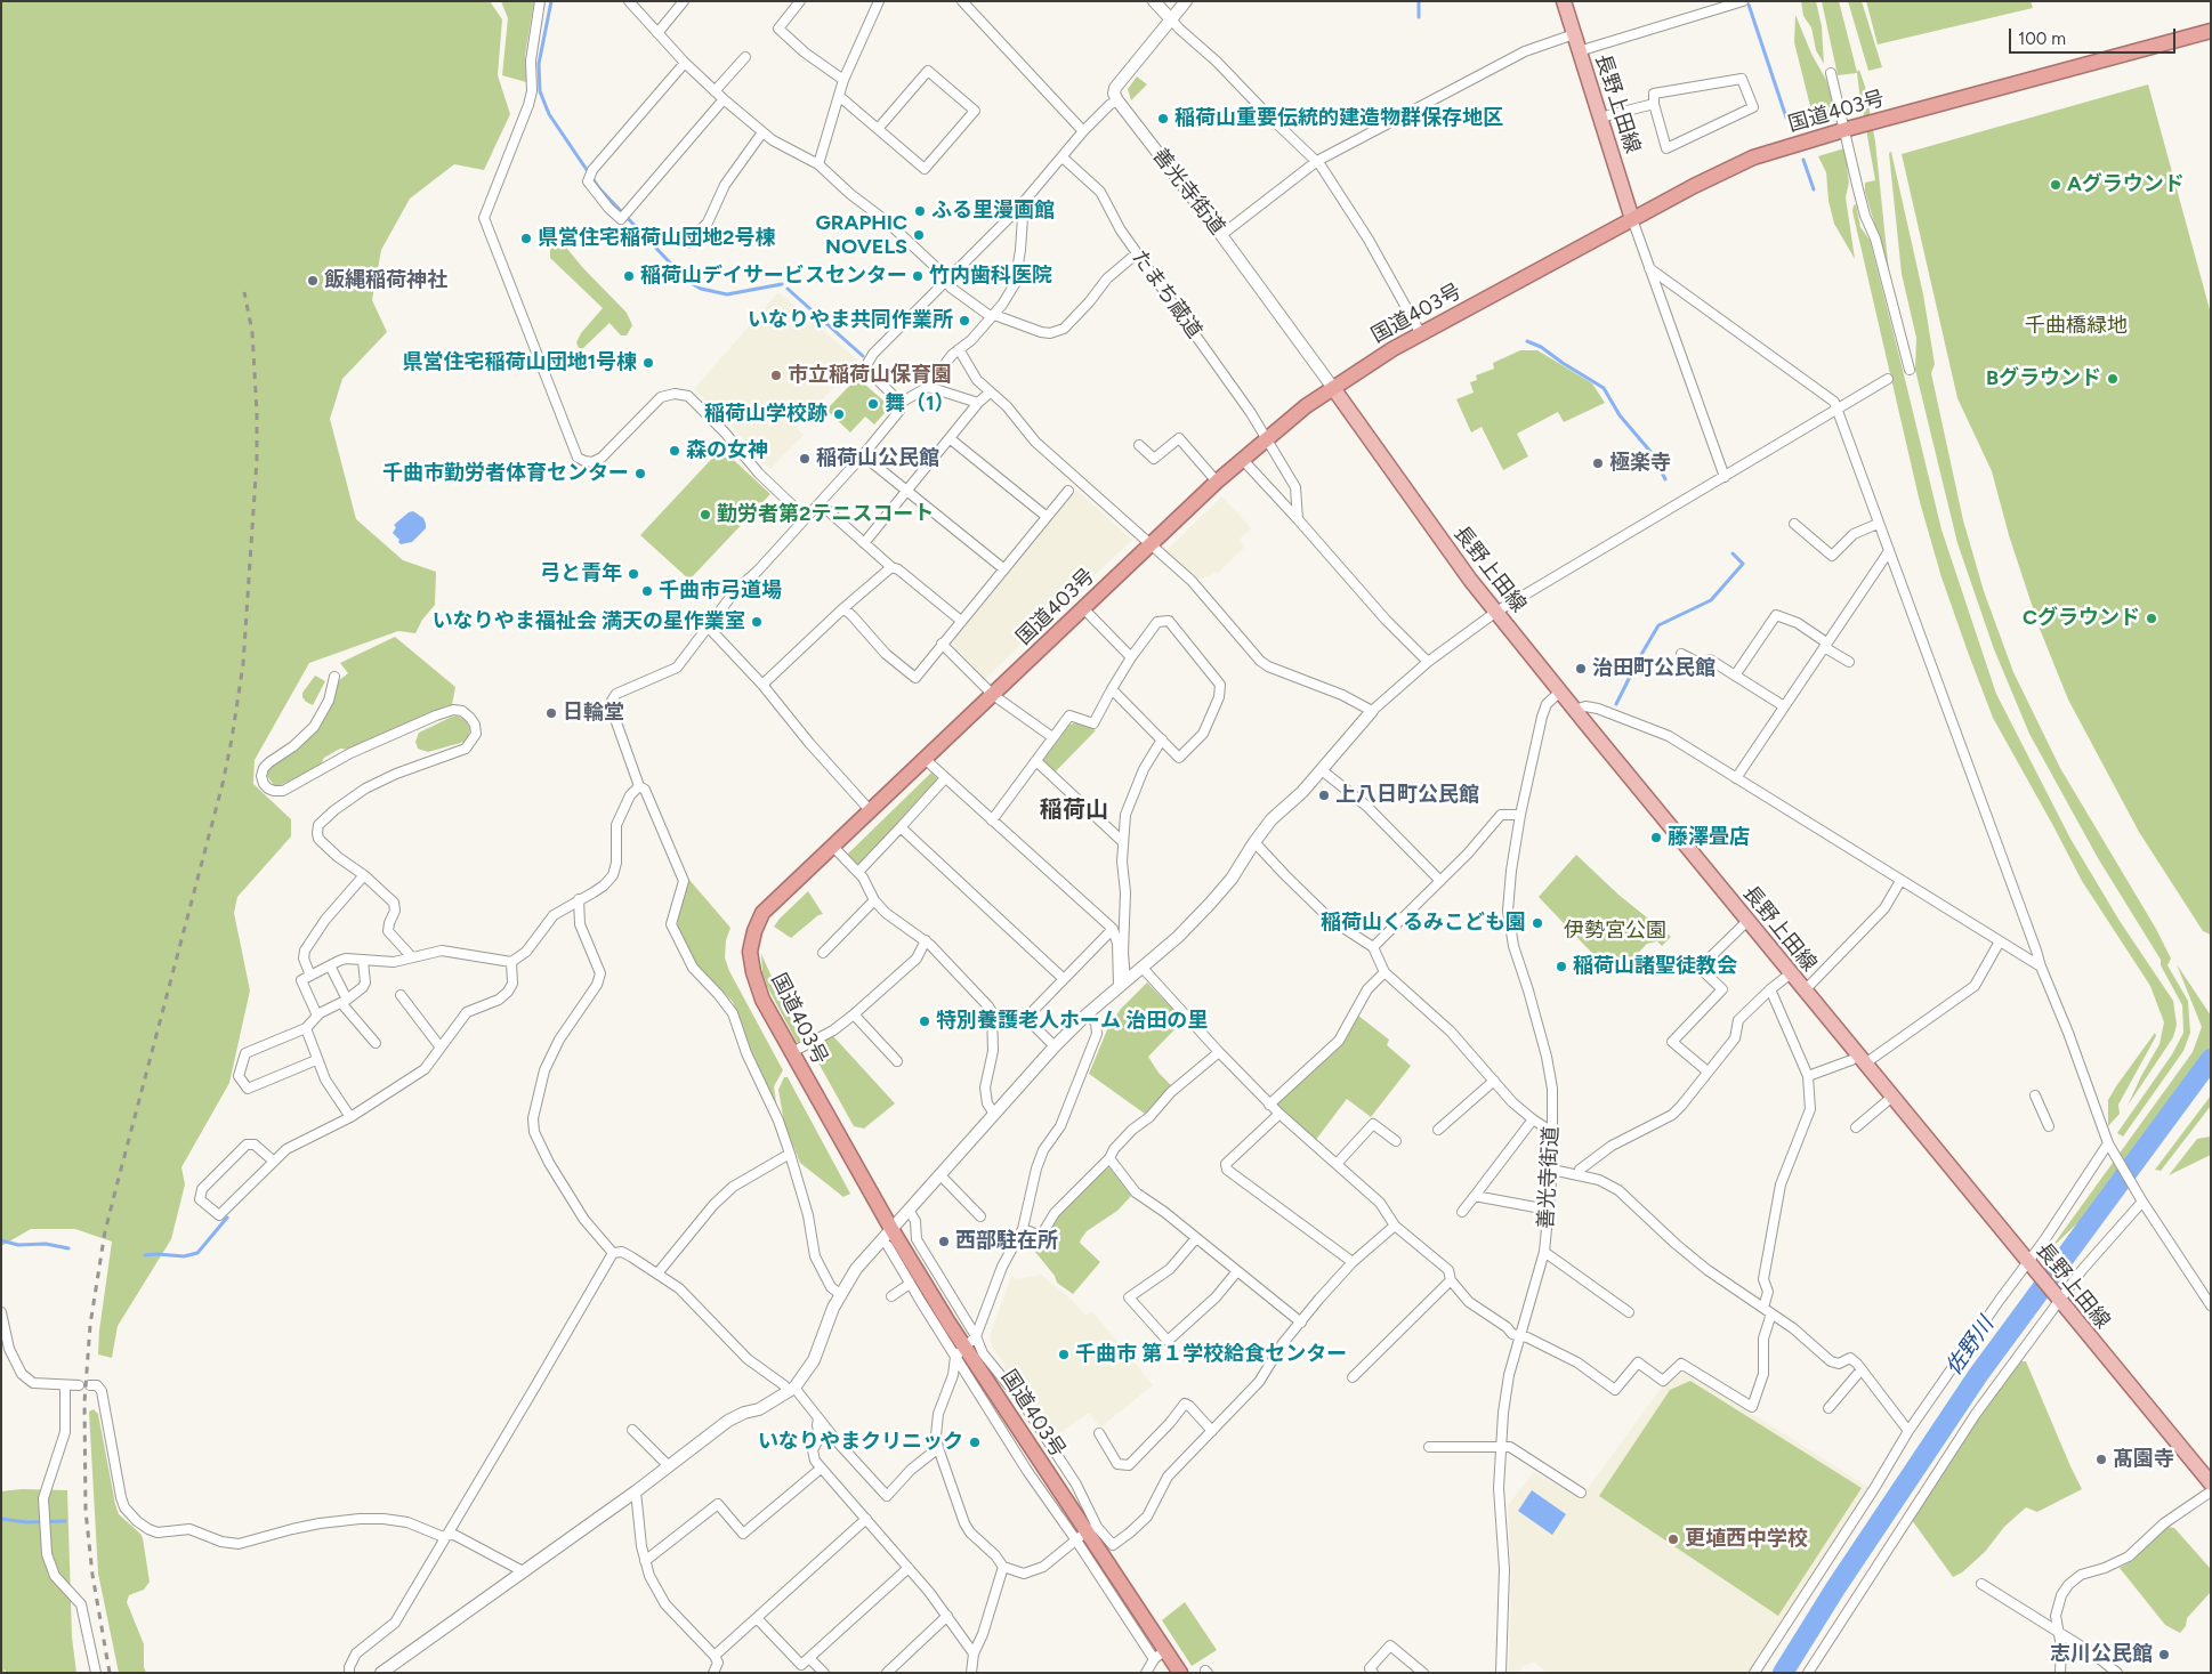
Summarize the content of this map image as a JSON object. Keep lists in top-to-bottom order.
{
  "streets": {
    "highway": ["国道403号"],
    "main road": ["長野上田線"],
    "street": ["善光寺街道", "たまち蔵道"]
  },
  "crossings": [
    ["長野上田線", "国道403号"],
    ["長野上田線", "善光寺街道"],
    ["国道403号", "善光寺街道"],
    ["国道403号", "たまち蔵道"]
  ],
  "districts": ["稲荷山"],
  "water": ["佐野川"],
  "parks": ["千曲橋緑地", "伊勢宮公園"],
  "places": [
    "稲荷山重要伝統的建造物群保存地区",
    "Aグラウンド",
    "ふる里漫画館",
    "GRAPHIC NOVELS",
    "県営住宅稲荷山団地2号棟",
    "稲荷山デイサービスセンター",
    "竹内歯科医院",
    "飯縄稲荷神社",
    "いなりやま共同作業所",
    "県営住宅稲荷山団地1号棟",
    "市立稲荷山保育園",
    "Bグラウンド",
    "舞（1）",
    "稲荷山学校跡",
    "森の女神",
    "稲荷山公民館",
    "極楽寺",
    "千曲市勤労者体育センター",
    "勤労者第2テニスコート",
    "弓と青年",
    "千曲市弓道場",
    "Cグラウンド",
    "いなりやま福祉会 満天の星作業室",
    "治田町公民館",
    "日輪堂",
    "上八日町公民館",
    "藤澤畳店",
    "稲荷山くるみこども園",
    "稲荷山諸聖徒教会",
    "特別養護老人ホーム 治田の里",
    "西部駐在所",
    "千曲市 第１学校給食センター",
    "いなりやまクリニック",
    "髙園寺",
    "更埴西中学校",
    "志川公民館"
  ],
  "scale_bar": "100 m"
}
